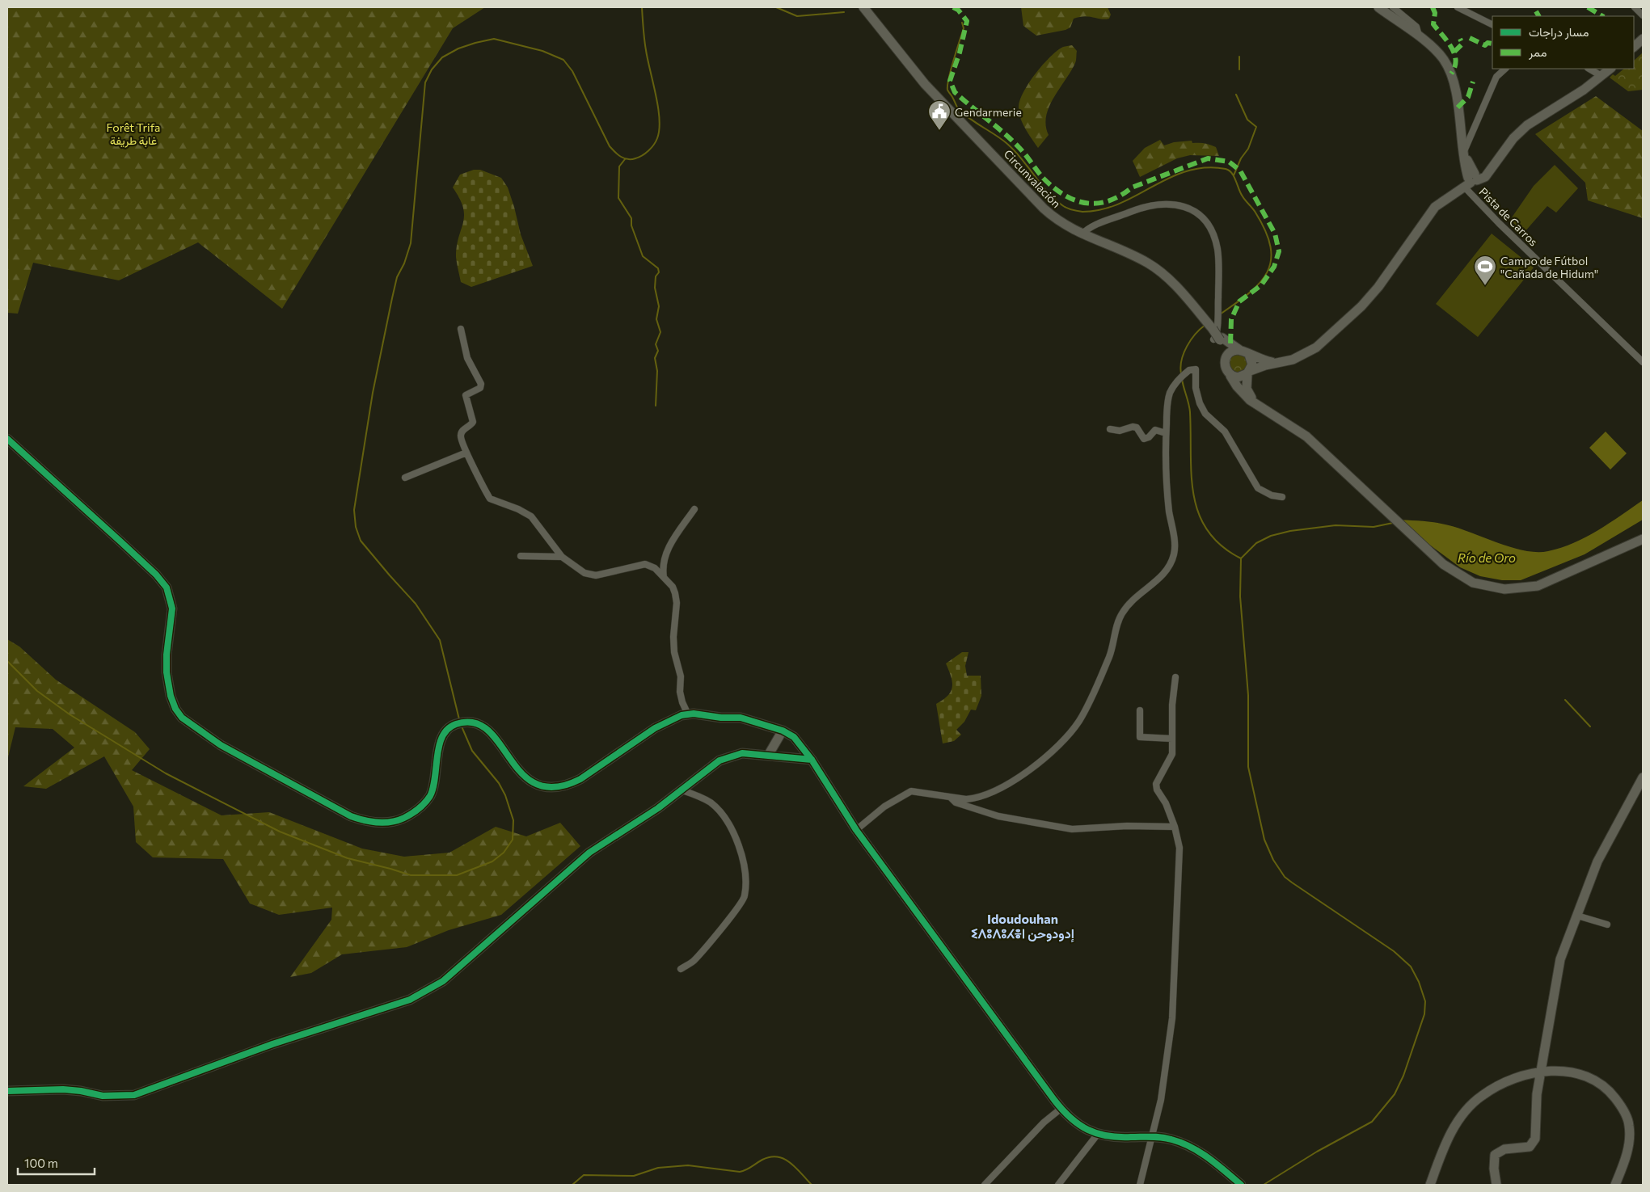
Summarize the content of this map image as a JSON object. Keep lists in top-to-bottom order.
{
  "streets": {
    "street": ["Circunvalación", "Pista de Carros"]
  },
  "districts": ["Idoudouhan ⵉⴷⵓⴷⵓⵃⴻⵏ إدودوحن"],
  "water": ["Río de Oro"],
  "parks": ["Forêt Trifa غابة طريفة"],
  "places": {
    "public building": ["Gendarmerie"],
    "sports": ["Campo de Fútbol \"Cañada de Hidum\""]
  },
  "legend": ["مسار دراجات", "ممر"],
  "scale_bar": "100 m"
}
